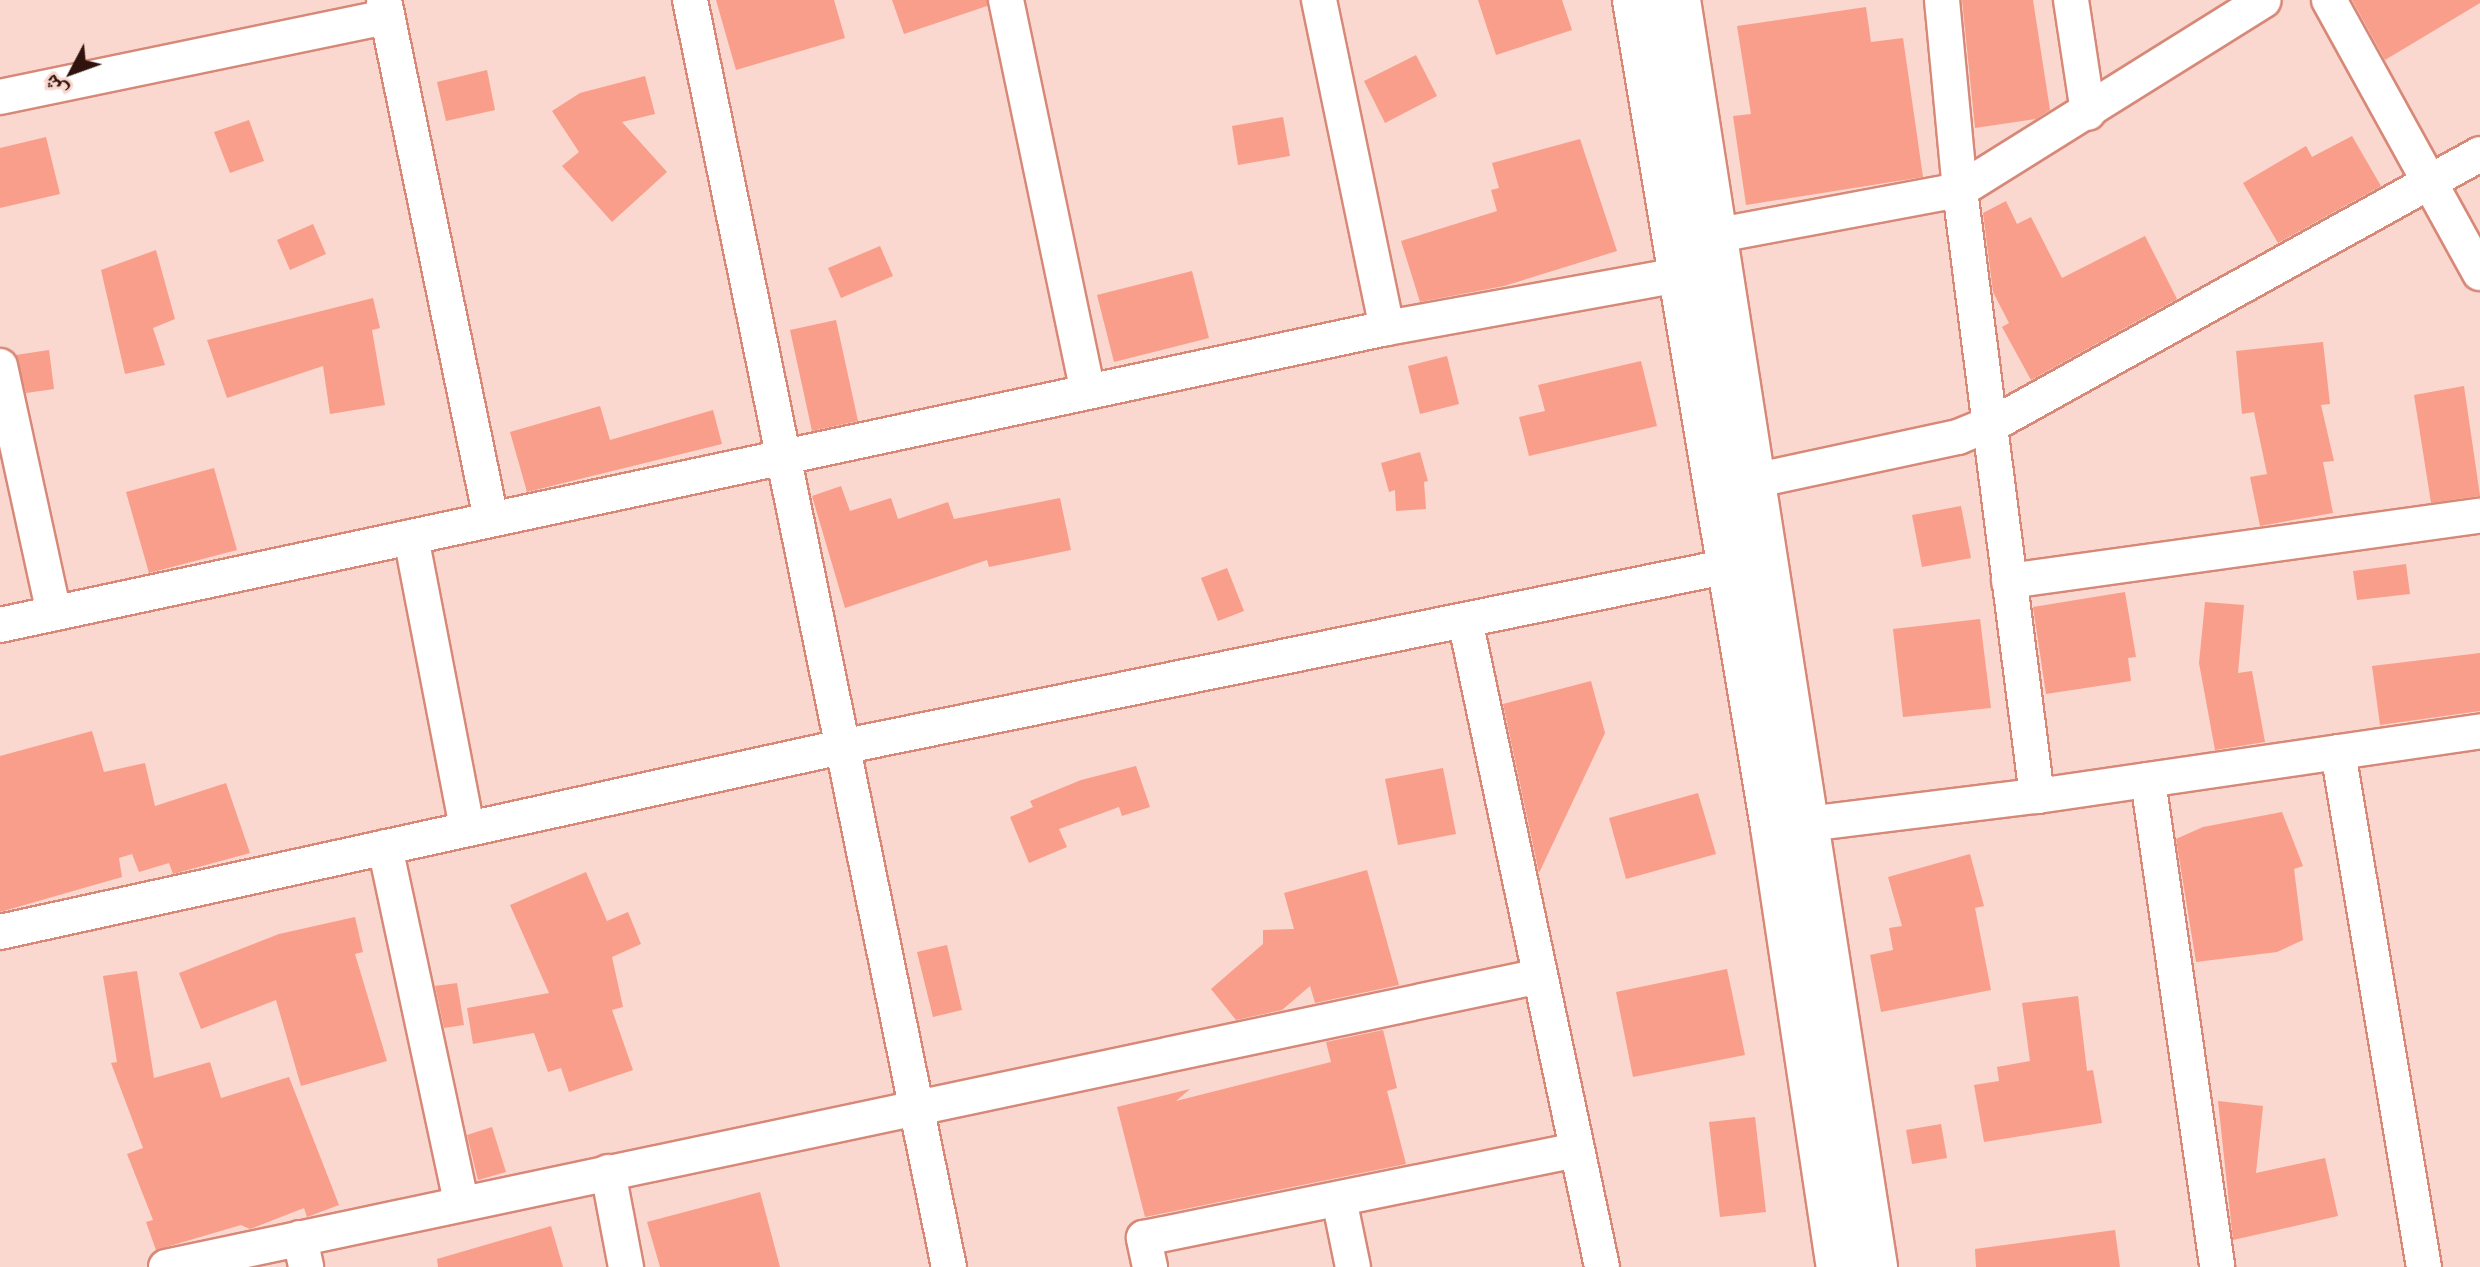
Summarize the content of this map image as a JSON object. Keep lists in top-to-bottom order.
{
  "north": "bottom left"
}
